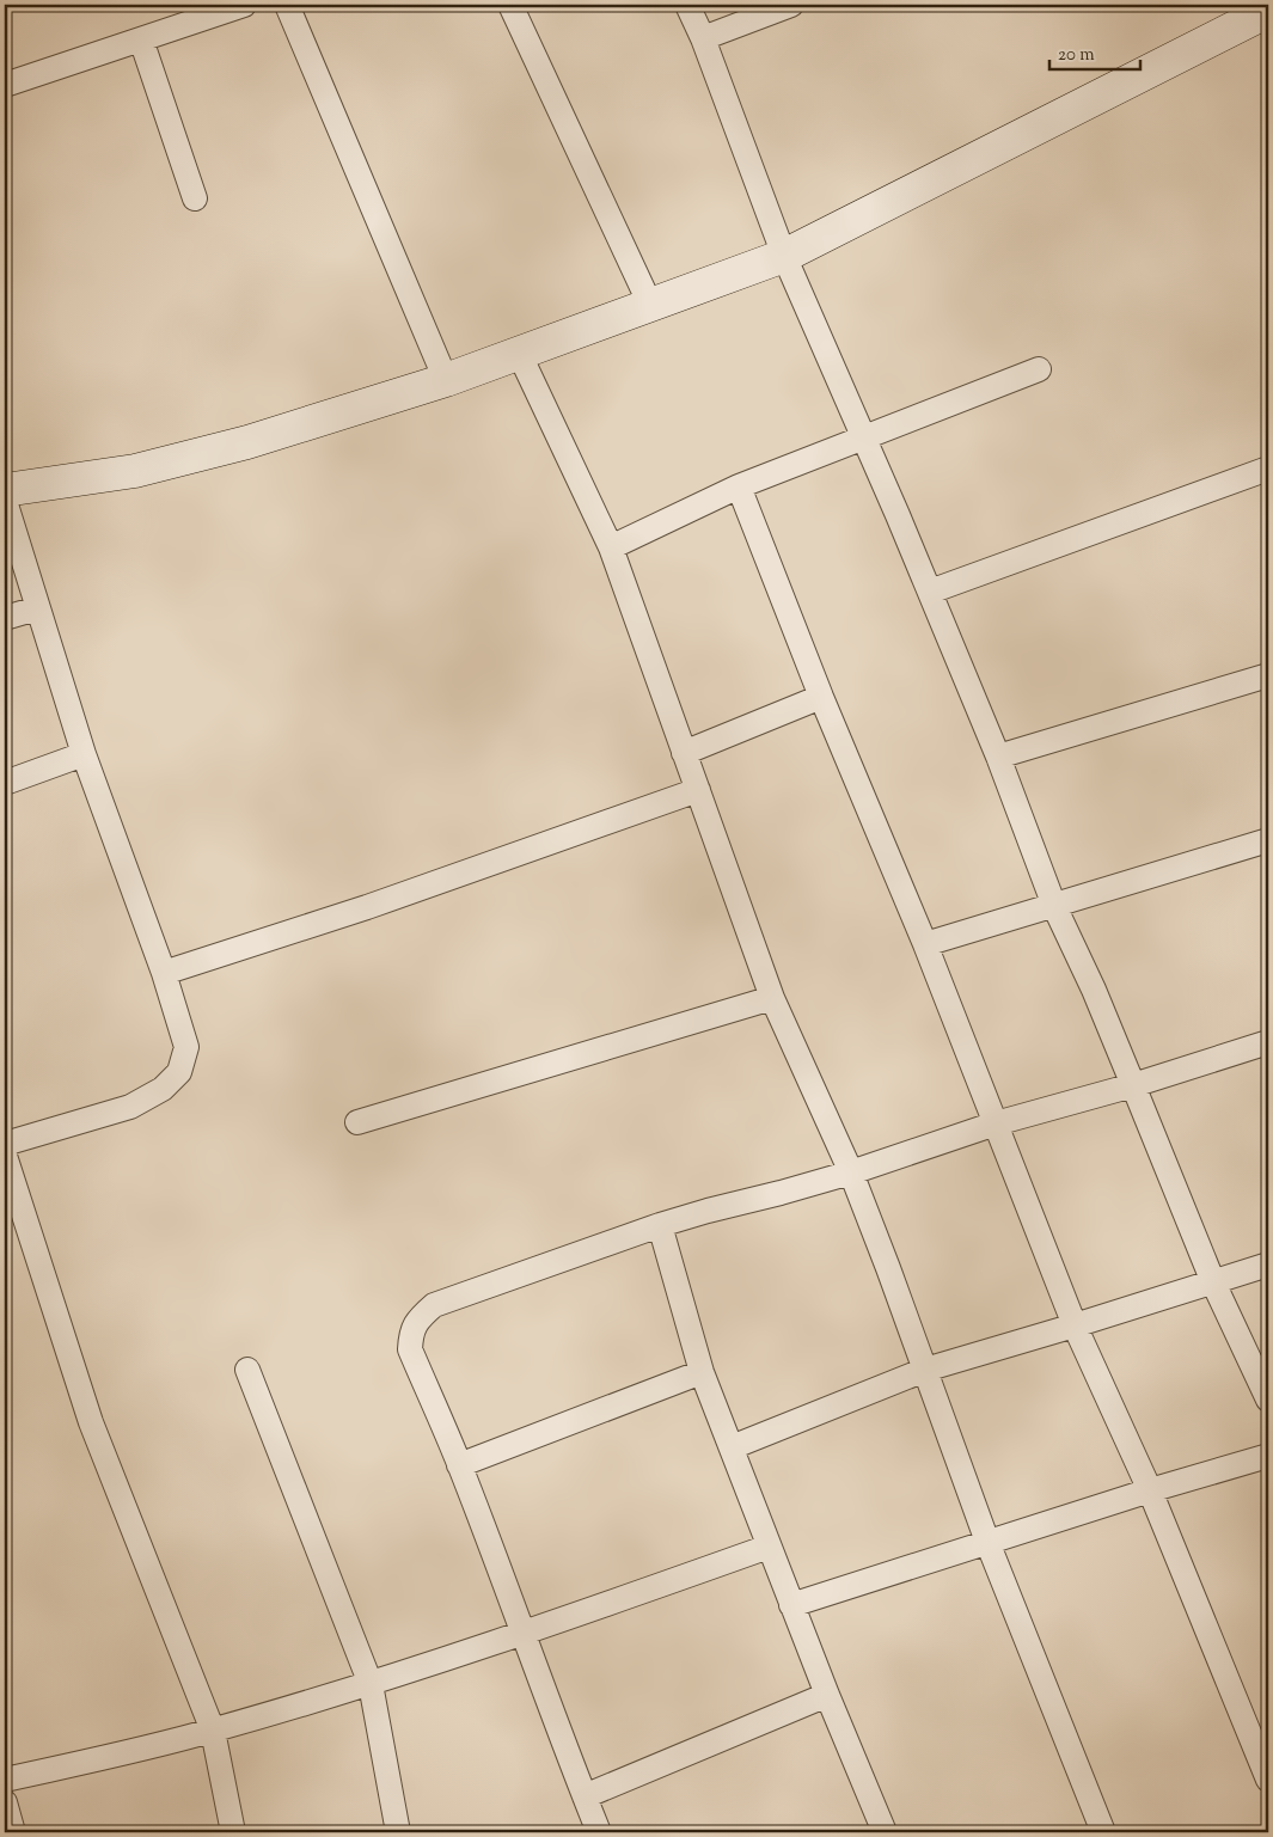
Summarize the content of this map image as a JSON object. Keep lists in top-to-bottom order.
{
  "scale_bar": "20 m"
}
